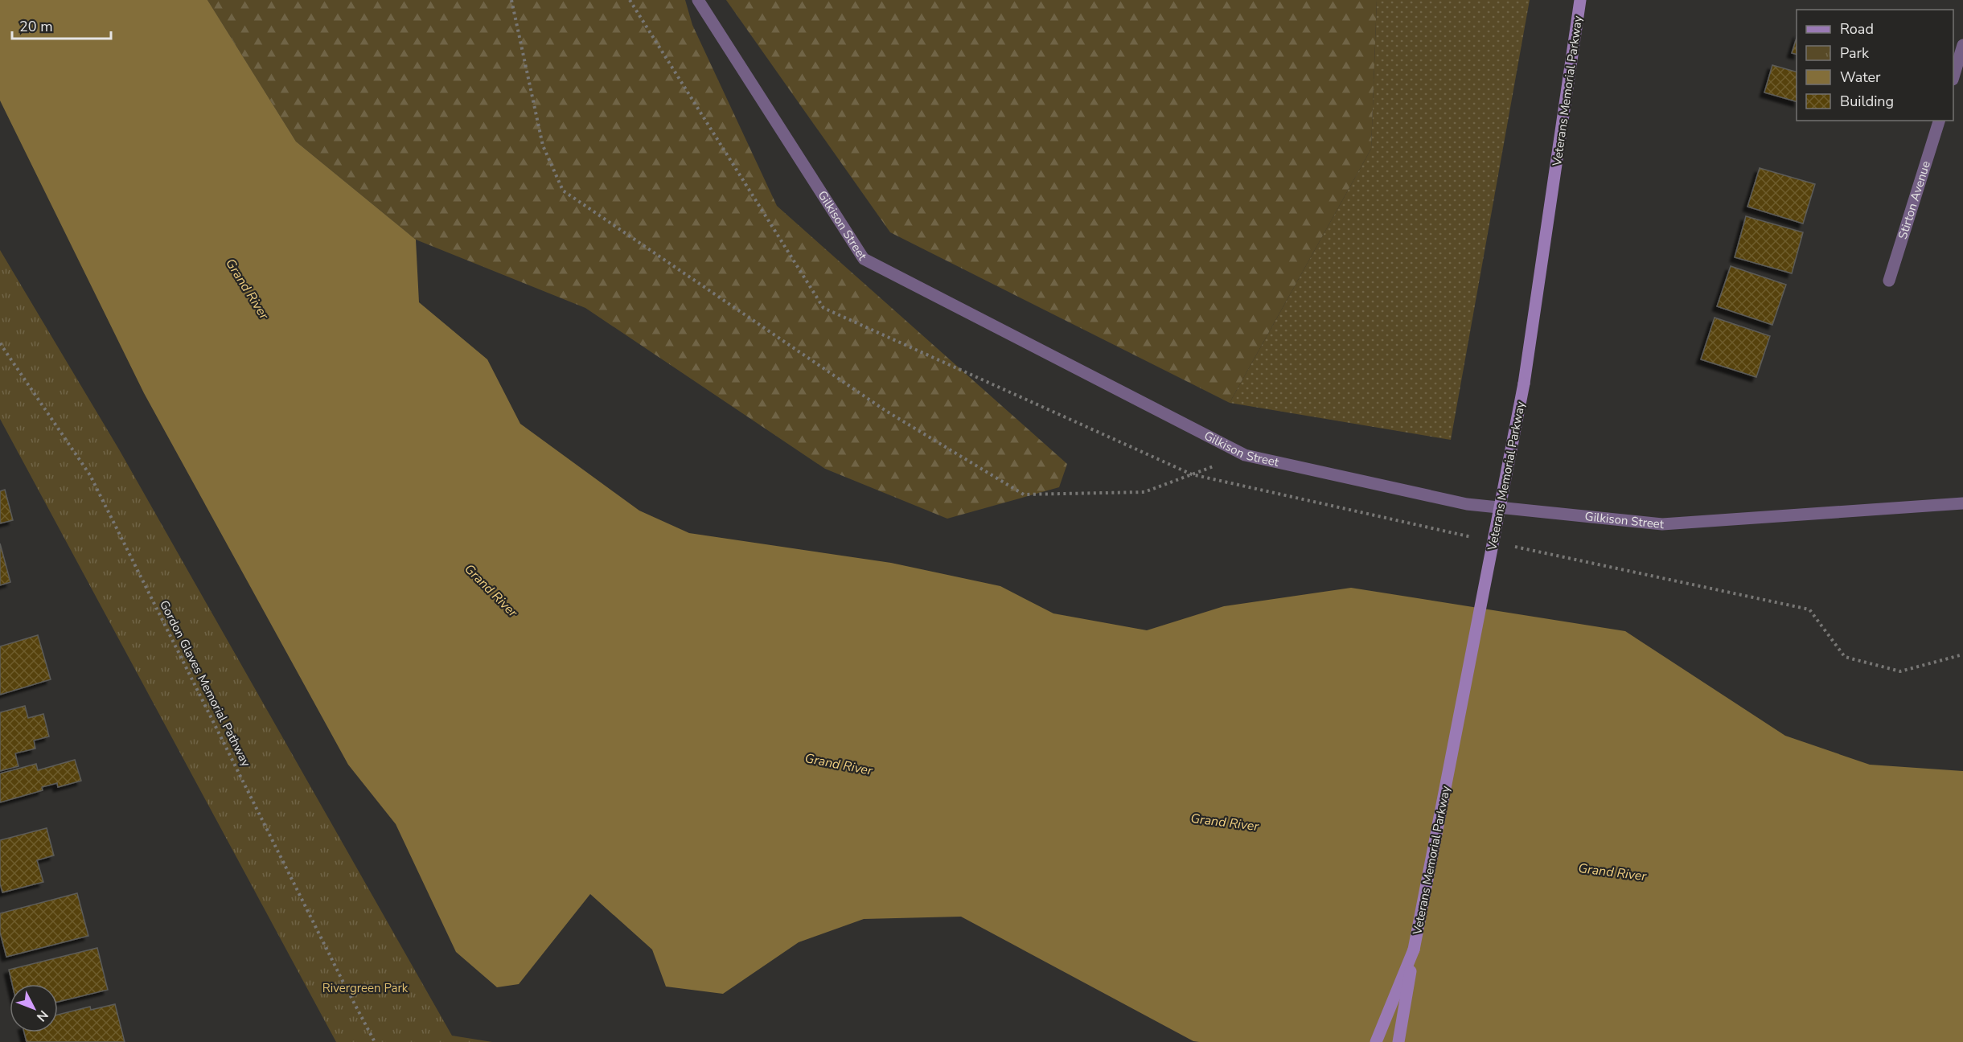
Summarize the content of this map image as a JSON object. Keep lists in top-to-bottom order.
{
  "streets": {
    "main road": ["Veterans Memorial Parkway"],
    "street": ["Stirton Avenue", "Gilkison Street"],
    "path": ["Gordon Glaves Memorial Pathway"]
  },
  "water": ["Grand River"],
  "parks": ["Rivergreen Park"],
  "legend": [
    "Road",
    "Park",
    "Water",
    "Building"
  ],
  "scale_bar": "20 m",
  "north": "bottom right"
}
